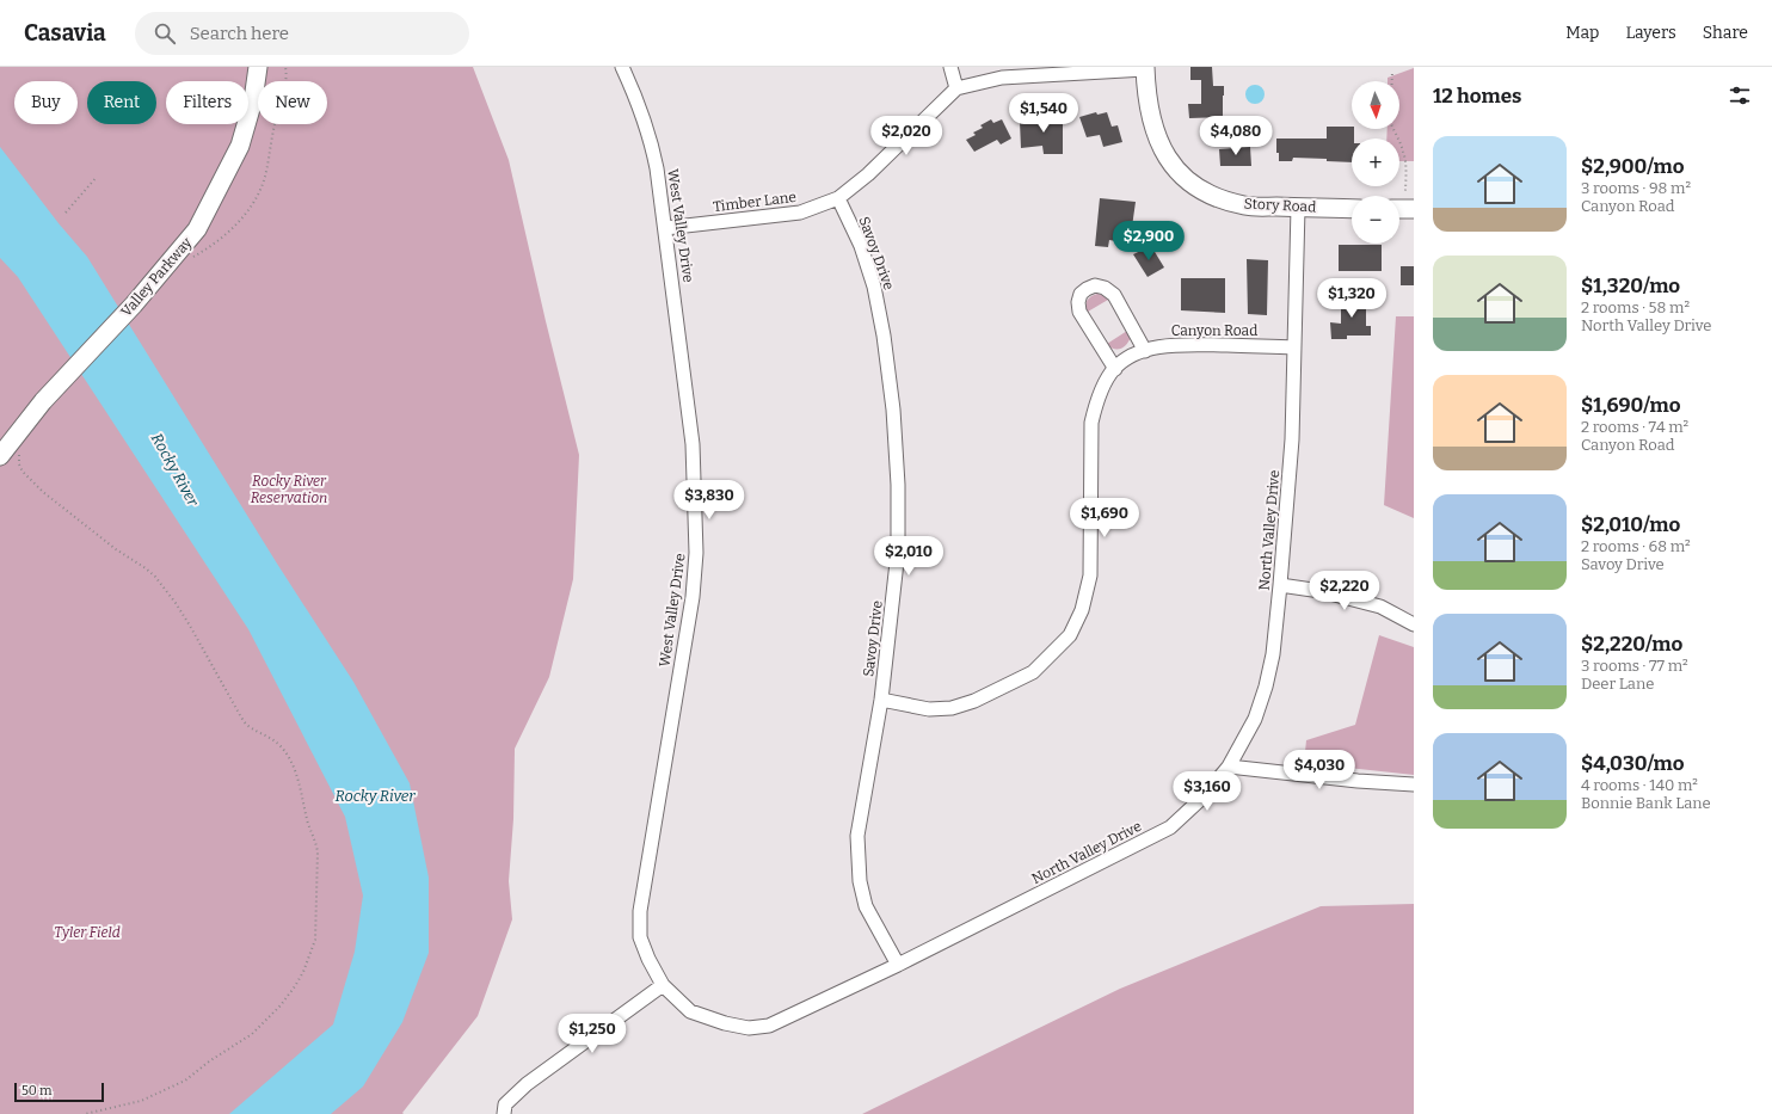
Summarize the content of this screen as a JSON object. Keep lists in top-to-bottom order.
{
  "streets": {
    "street": [
      "Timber Lane",
      "Story Road",
      "West Valley Drive",
      "Savoy Drive",
      "Valley Parkway",
      "Canyon Road",
      "North Valley Drive"
    ]
  },
  "crossings": [
    ["Timber Lane", "West Valley Drive"],
    ["Timber Lane", "Savoy Drive"],
    ["Story Road", "North Valley Drive"],
    ["West Valley Drive", "North Valley Drive"],
    ["Savoy Drive", "Canyon Road"],
    ["Savoy Drive", "North Valley Drive"],
    ["Canyon Road", "North Valley Drive"]
  ],
  "water": ["Rocky River"],
  "parks": ["Rocky River Reservation", "Tyler Field"],
  "scale_bar": "50 m",
  "north": "bottom",
  "page": {
    "header": "Casavia",
    "search": "Search here",
    "nav": ["Map", "Layers", "Share"],
    "heading": "12 homes",
    "map_buttons": ["+", "−"],
    "chip": [
      "Buy",
      "Rent",
      "Filters",
      "New"
    ],
    "price": [
      "$1,540",
      "$2,020",
      "$4,080",
      "$2,900",
      "$1,320",
      "$3,830",
      "$1,690",
      "$2,010",
      "$2,220",
      "$4,030",
      "$3,160",
      "$1,250"
    ],
    "list": [
      {
        "name": "$2,900/mo",
        "note": "3 rooms · 98 m² · Canyon Road"
      },
      {
        "name": "$1,320/mo",
        "note": "2 rooms · 58 m² · North Valley Drive"
      },
      {
        "name": "$1,690/mo",
        "note": "2 rooms · 74 m² · Canyon Road"
      },
      {
        "name": "$2,010/mo",
        "note": "2 rooms · 68 m² · Savoy Drive"
      },
      {
        "name": "$2,220/mo",
        "note": "3 rooms · 77 m² · Deer Lane"
      },
      {
        "name": "$4,030/mo",
        "note": "4 rooms · 140 m² · Bonnie Bank Lane"
      }
    ],
    "scale": "50 m"
  }
}
